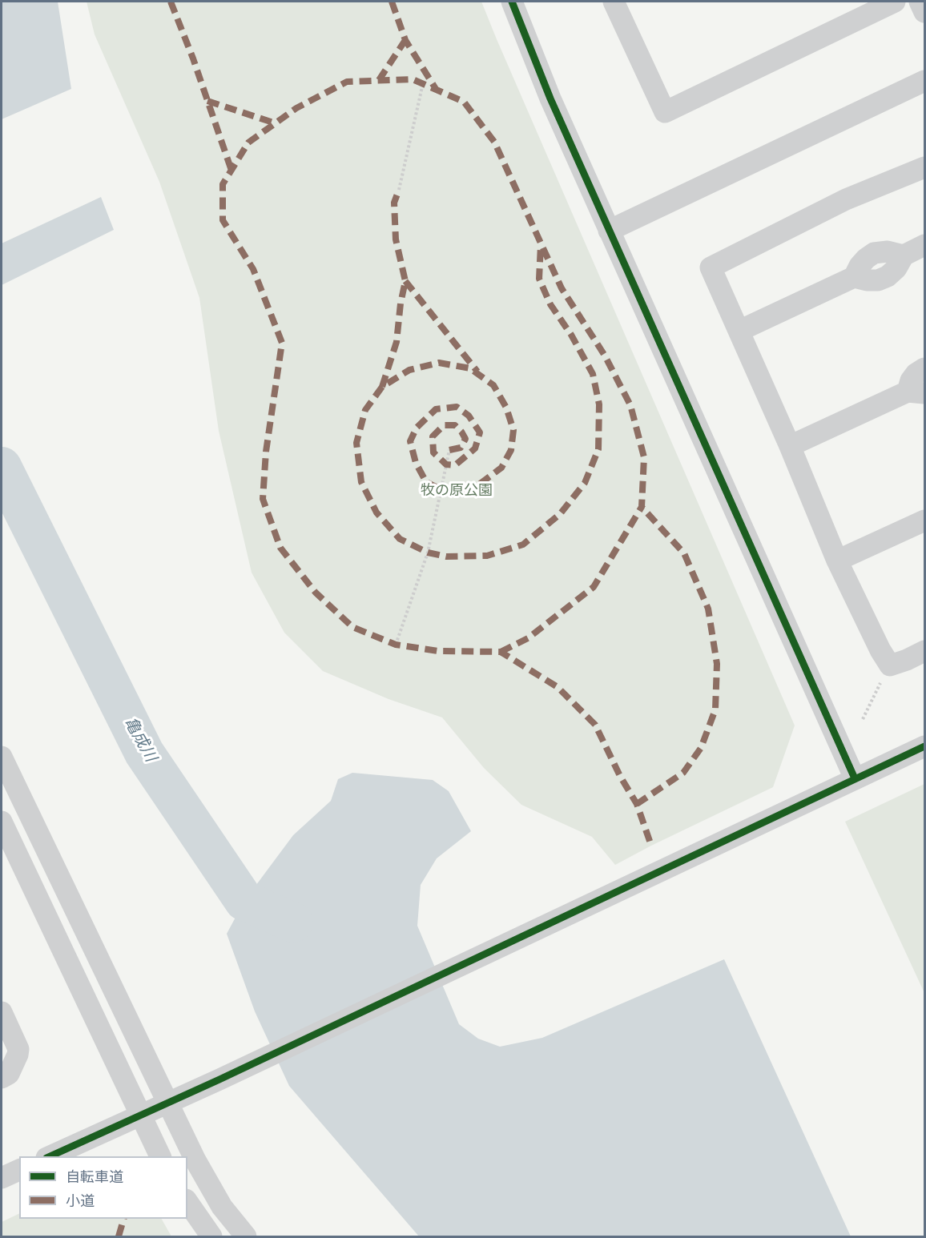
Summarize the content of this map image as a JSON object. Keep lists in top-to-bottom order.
{
  "water": ["亀成川"],
  "parks": ["牧の原公園"],
  "legend": ["自転車道", "小道"]
}
